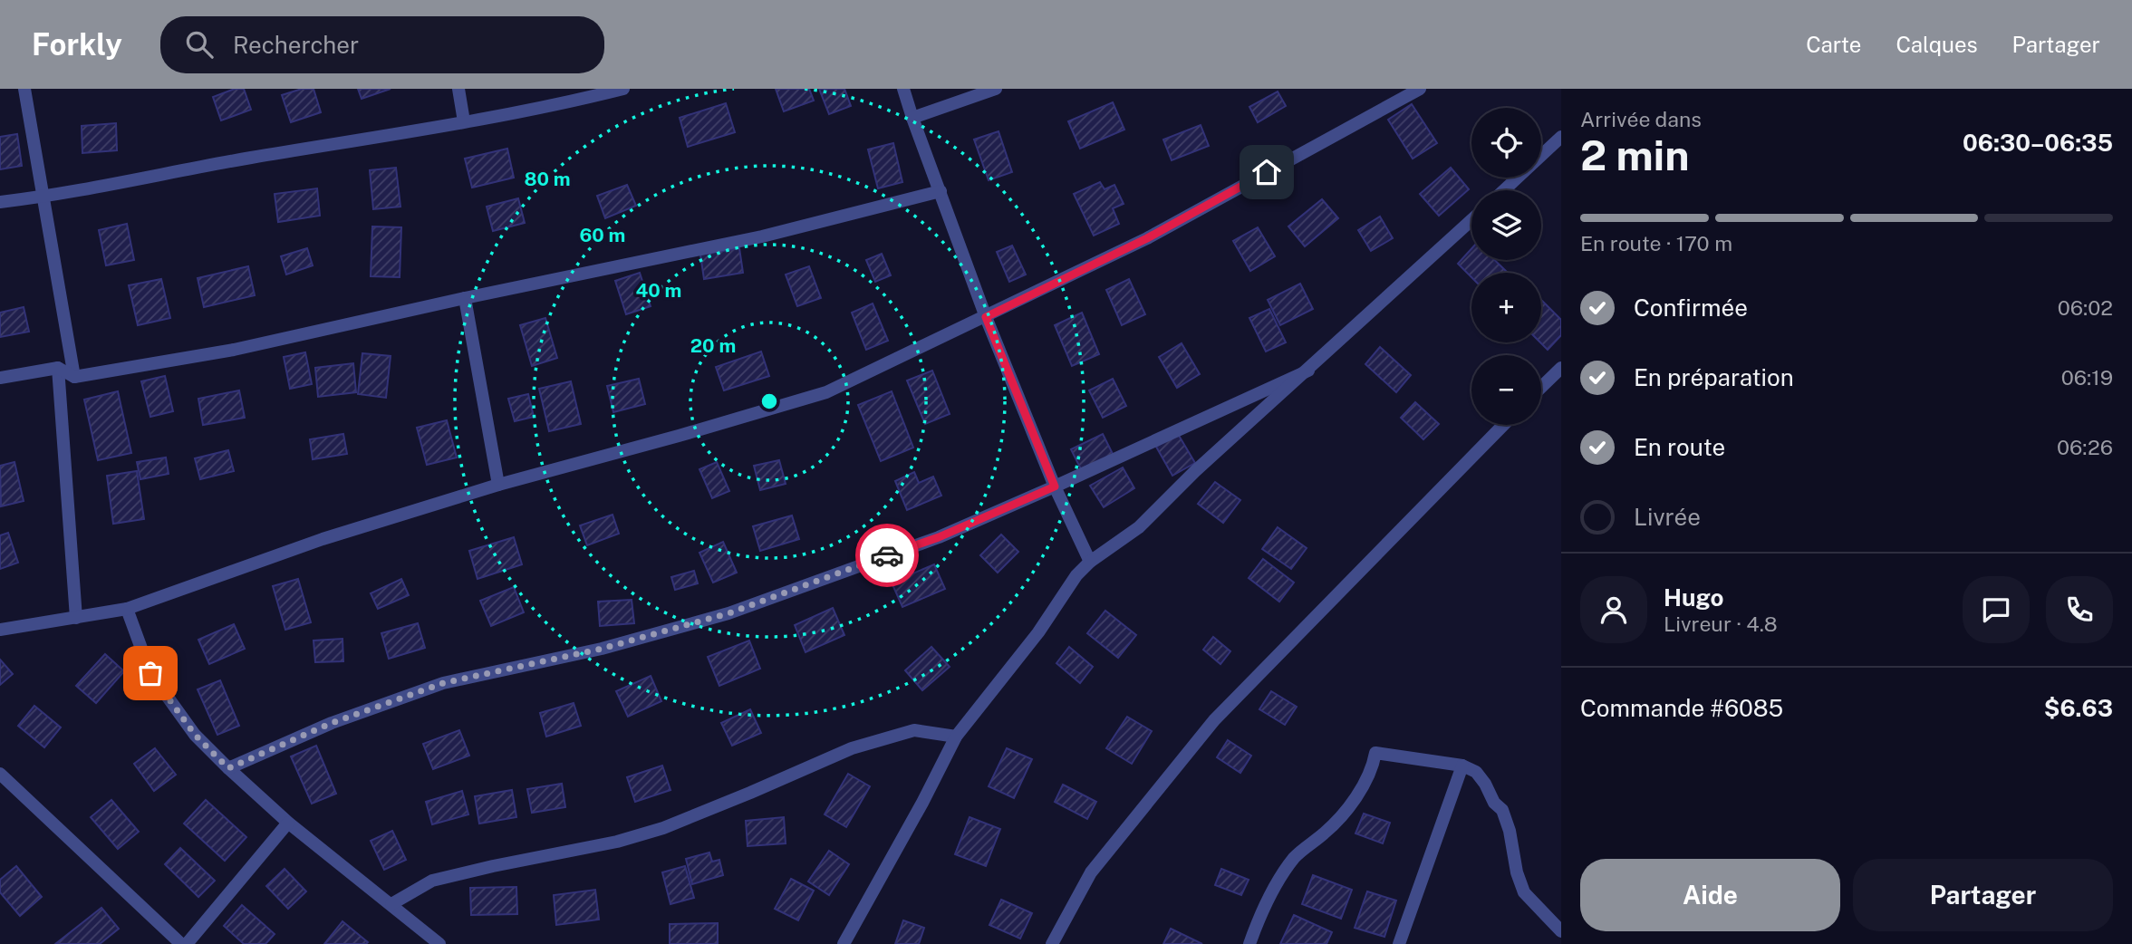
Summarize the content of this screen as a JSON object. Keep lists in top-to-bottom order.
{
  "page": {
    "header": "Forkly",
    "search": "Rechercher",
    "nav": ["Carte", "Calques", "Partager"],
    "heading": ["2 min", "Arrivée dans", "06:30–06:35"],
    "panel": [
      "Hugo",
      "Livreur · 4.8",
      "Commande #6085",
      "$6.63"
    ],
    "map_buttons": ["+", "−"],
    "bar": "En route · 170 m",
    "list": [
      ["Confirmée", "06:02"],
      ["En préparation", "06:19"],
      ["En route", "06:26"],
      "Livrée"
    ],
    "buttons": ["Aide", "Partager"]
  },
  "rings": [
    "80 m",
    "60 m",
    "40 m",
    "20 m"
  ]
}
